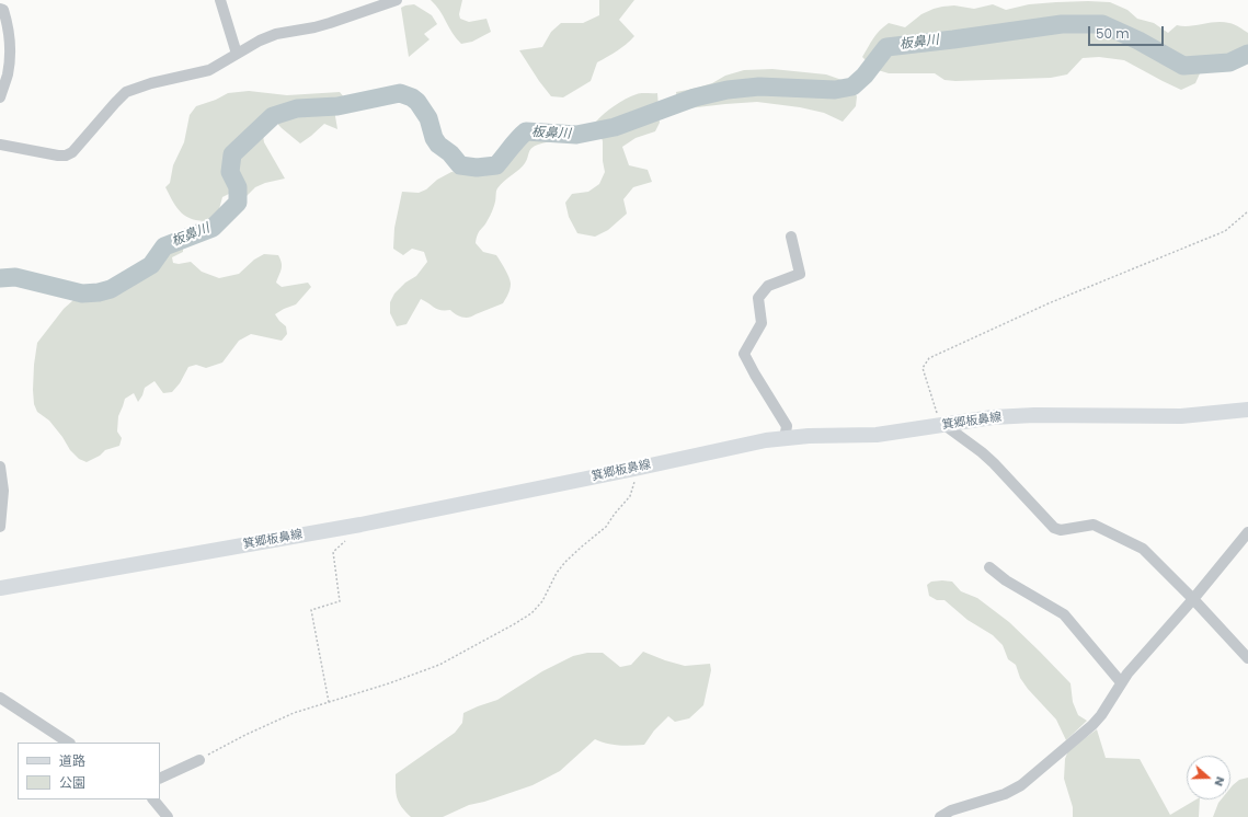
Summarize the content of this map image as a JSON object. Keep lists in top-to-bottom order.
{
  "streets": {
    "main road": ["箕郷板鼻線"]
  },
  "water": ["板鼻川"],
  "legend": ["道路", "公園"],
  "scale_bar": "50 m",
  "north": "right"
}
